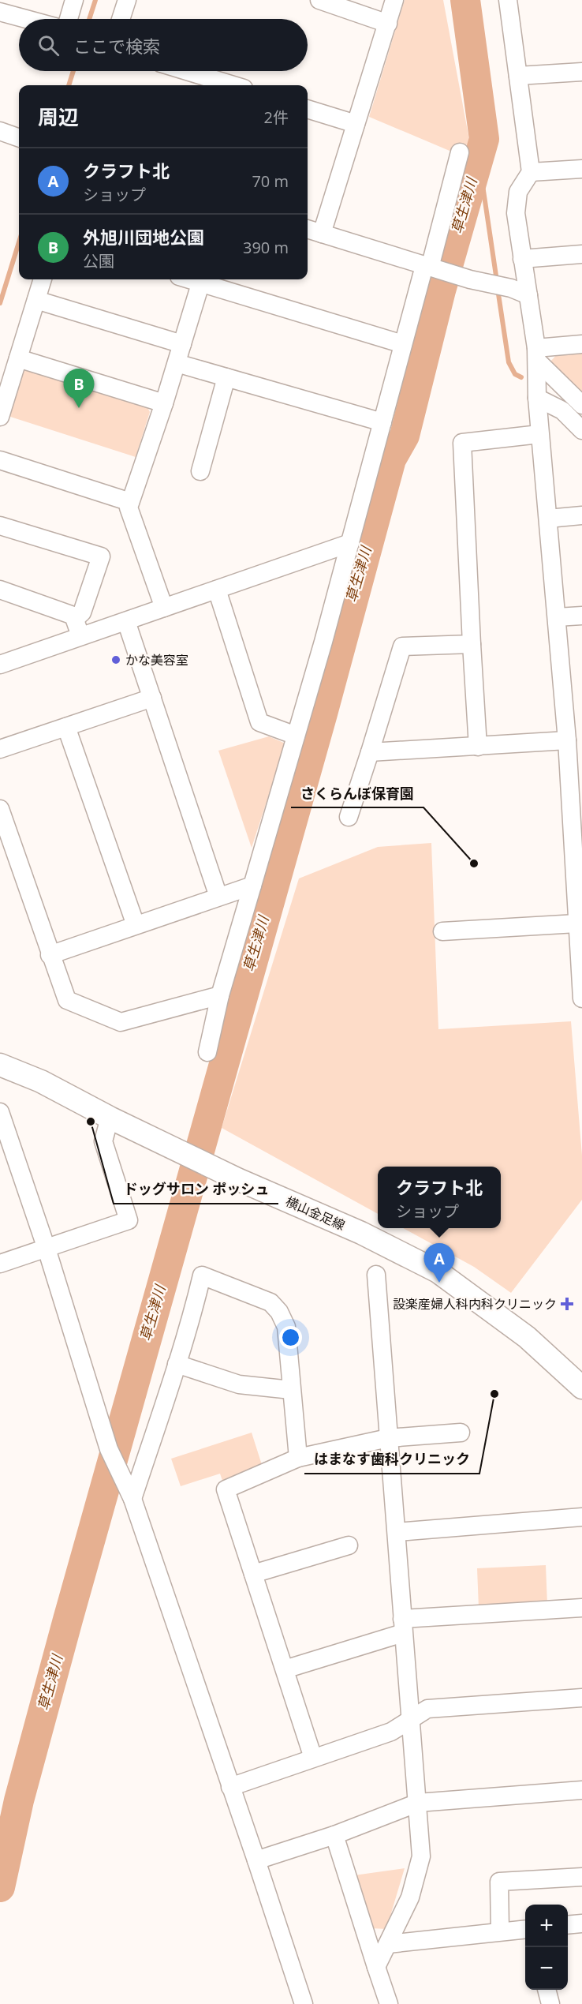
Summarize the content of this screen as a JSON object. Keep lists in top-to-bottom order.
{
  "streets": {
    "street": ["横山金足線"]
  },
  "water": ["草生津川"],
  "places": {
    "other": [
      "かな美容室",
      "さくらんぼ保育園",
      "ドッグサロン ポッシュ",
      "はまなす歯科クリニック"
    ],
    "health": ["設楽産婦人科内科クリニック"]
  },
  "page": {
    "search": "ここで検索",
    "heading": ["周辺", "2件"],
    "list": [
      {
        "mark": "A",
        "name": "クラフト北",
        "note": "ショップ",
        "value": "70 m"
      },
      {
        "mark": "B",
        "name": "外旭川団地公園",
        "note": "公園",
        "value": "390 m"
      }
    ],
    "pins": ["B", "A"],
    "popup": ["クラフト北", "ショップ"],
    "map_buttons": ["+", "−"]
  }
}
